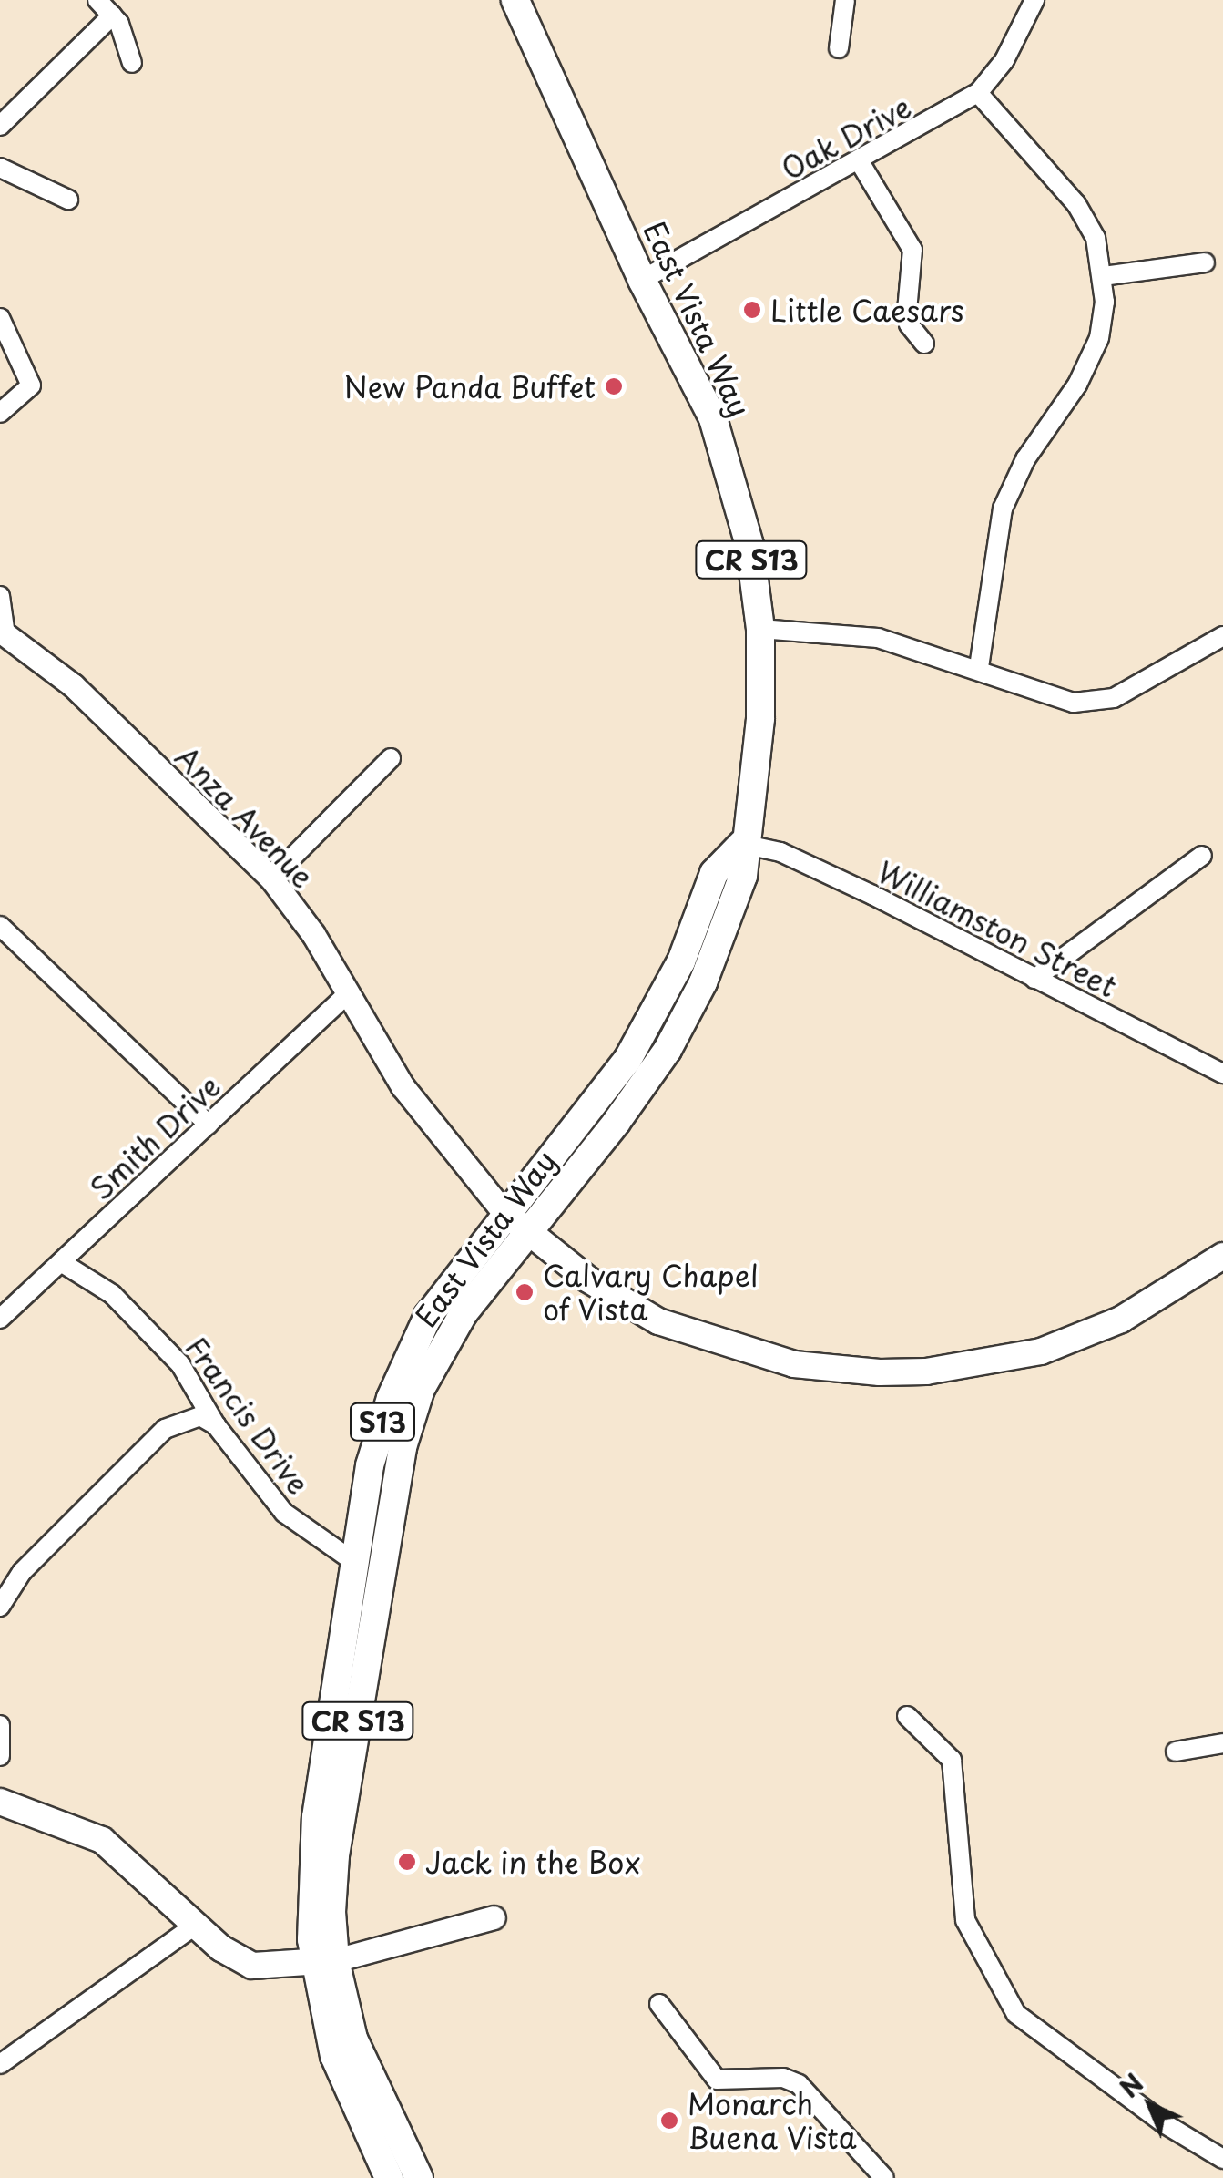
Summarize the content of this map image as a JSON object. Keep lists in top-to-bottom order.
{
  "streets": {
    "main road": ["East Vista Way", "CR S13", "S13"],
    "street": [
      "Oak Drive",
      "Anza Avenue",
      "Williamston Street",
      "Smith Drive",
      "Francis Drive"
    ]
  },
  "crossings": [
    ["Oak Drive", "East Vista Way"],
    ["East Vista Way", "Anza Avenue"],
    ["East Vista Way", "Williamston Street"],
    ["East Vista Way", "Francis Drive"],
    ["Anza Avenue", "Smith Drive"],
    ["Smith Drive", "Francis Drive"]
  ],
  "places": [
    "Little Caesars",
    "New Panda Buffet",
    "Calvary Chapel of Vista",
    "Jack in the Box",
    "Monarch Buena Vista"
  ],
  "north": "top left"
}
